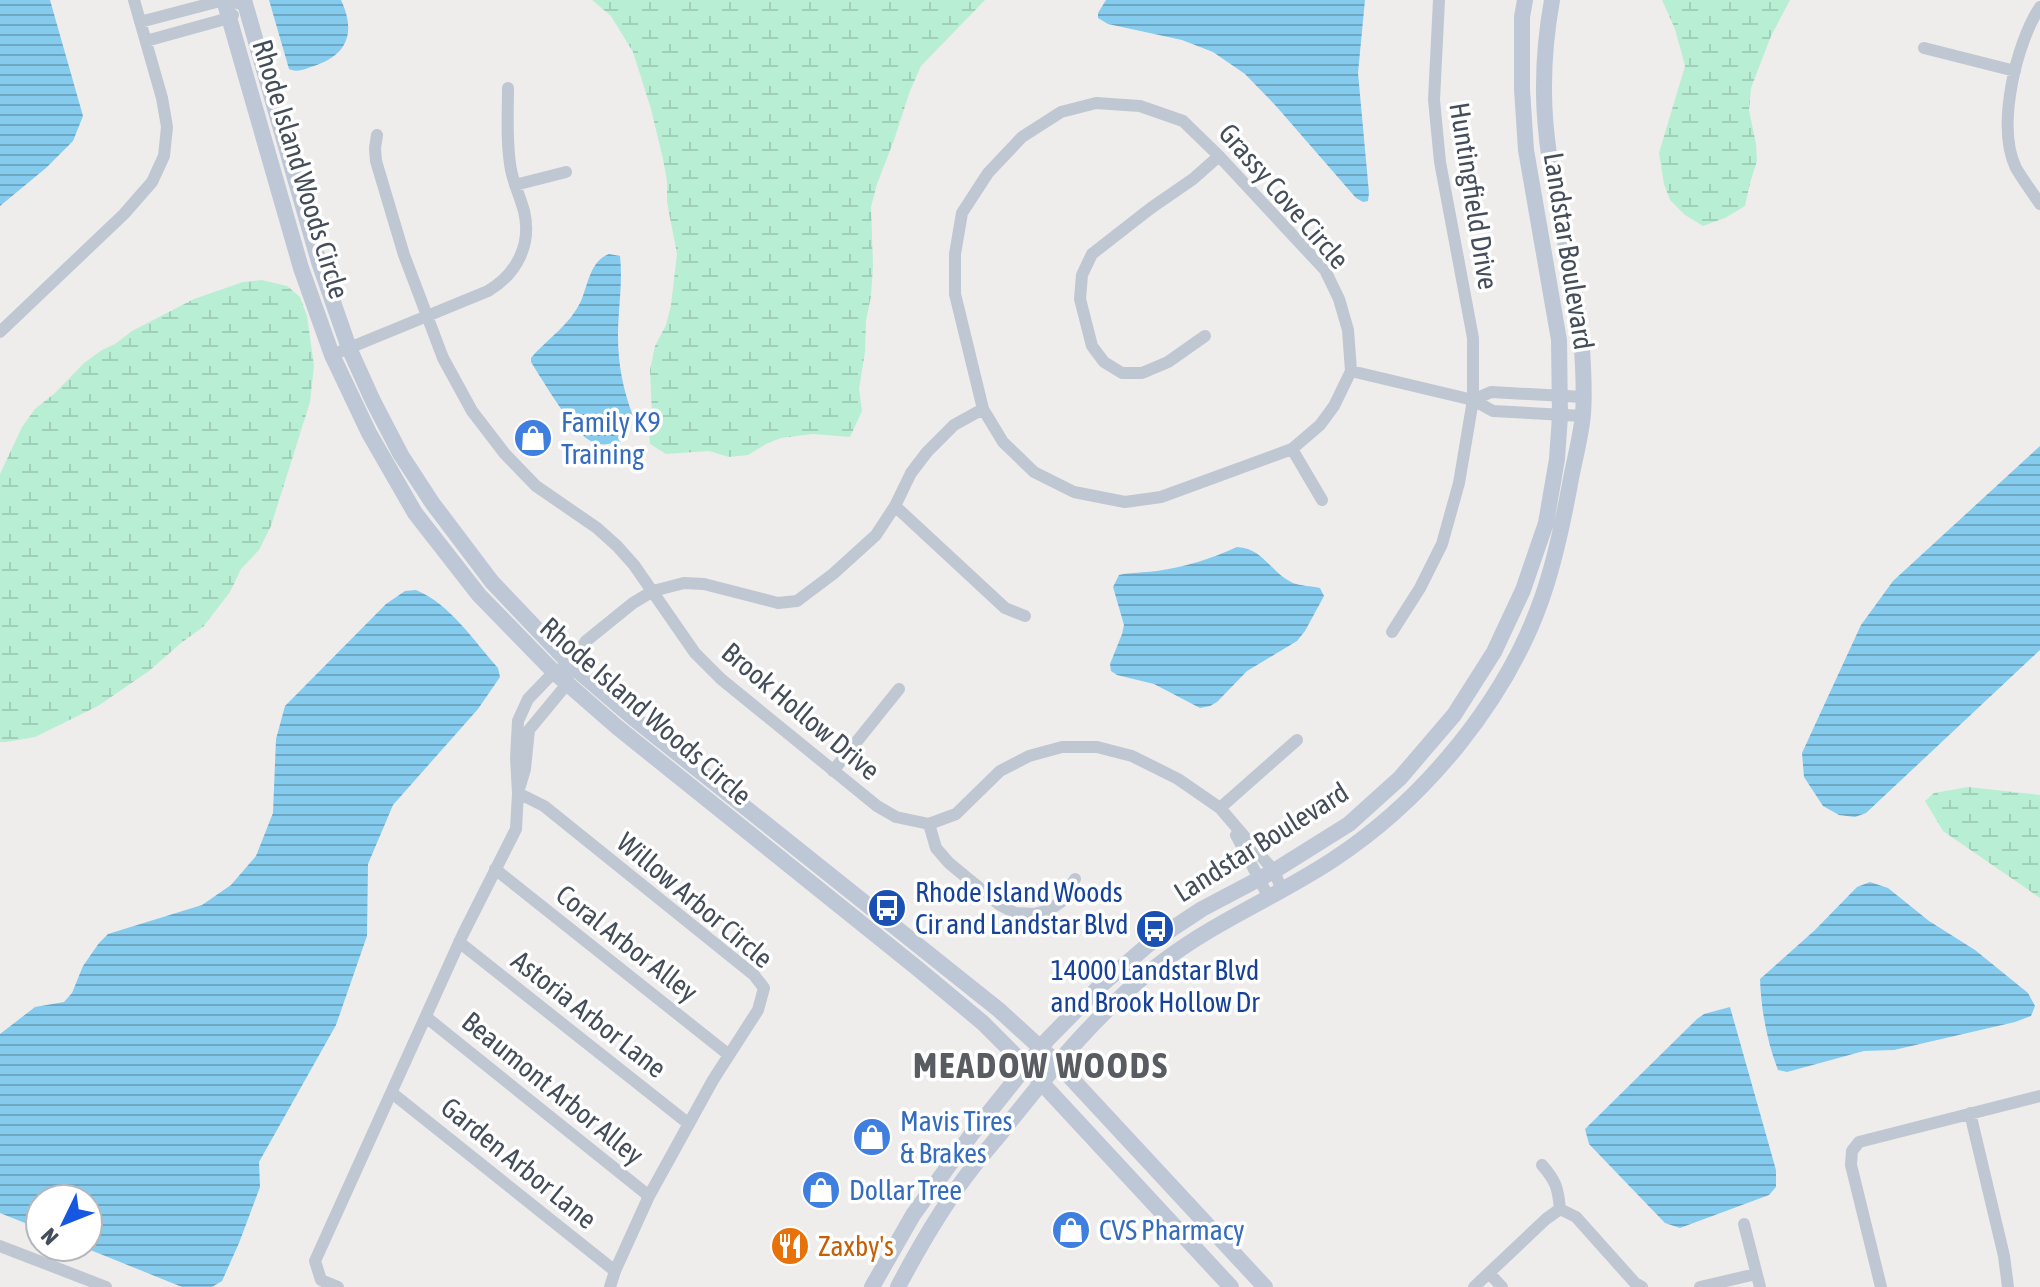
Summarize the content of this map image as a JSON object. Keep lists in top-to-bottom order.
{
  "streets": {
    "main road": ["Rhode Island Woods Circle", "Landstar Boulevard"],
    "street": [
      "Grassy Cove Circle",
      "Huntingfield Drive",
      "Brook Hollow Drive",
      "Willow Arbor Circle",
      "Coral Arbor Alley",
      "Astoria Arbor Lane",
      "Beaumont Arbor Alley",
      "Garden Arbor Lane"
    ]
  },
  "crossings": [
    ["Rhode Island Woods Circle", "Landstar Boulevard"],
    ["Willow Arbor Circle", "Coral Arbor Alley"],
    ["Willow Arbor Circle", "Astoria Arbor Lane"],
    ["Willow Arbor Circle", "Beaumont Arbor Alley"],
    ["Willow Arbor Circle", "Garden Arbor Lane"]
  ],
  "districts": ["MEADOW WOODS"],
  "places": {
    "shop": [
      "Family K9 Training",
      "Mavis Tires & Brakes",
      "Dollar Tree",
      "CVS Pharmacy"
    ],
    "bus stop": ["Rhode Island Woods Cir and Landstar Blvd", "14000 Landstar Blvd and Brook Hollow Dr"],
    "restaurant": ["Zaxby's"]
  },
  "north": "bottom left"
}
